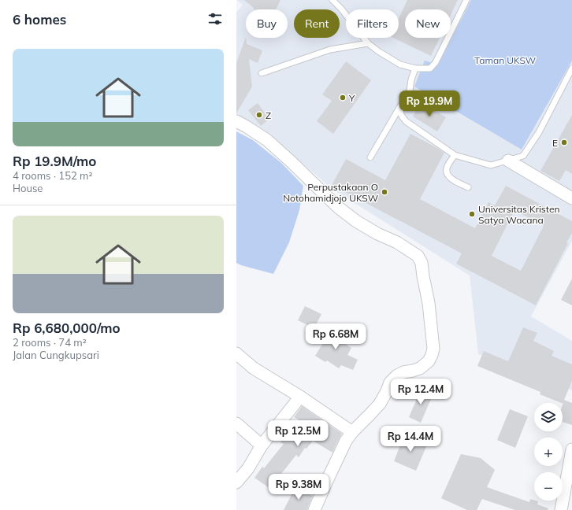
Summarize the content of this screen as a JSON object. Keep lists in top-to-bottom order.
{
  "parks": ["Taman UKSW"],
  "places": [
    "Y",
    "Z",
    "E",
    "Perpustakaan O Notohamidjojo UKSW",
    "Universitas Kristen Satya Wacana"
  ],
  "page": {
    "heading": "6 homes",
    "chip": [
      "Buy",
      "Rent",
      "Filters",
      "New"
    ],
    "list": [
      {
        "name": "Rp 19.9M/mo",
        "note": "4 rooms · 152 m² · House"
      },
      {
        "name": "Rp 6,680,000/mo",
        "note": "2 rooms · 74 m² · Jalan Cungkupsari"
      }
    ],
    "price": [
      "Rp 19.9M",
      "Rp 6.68M",
      "Rp 12.4M",
      "Rp 12.5M",
      "Rp 14.4M",
      "Rp 9.38M"
    ],
    "map_buttons": ["+", "−"]
  }
}
